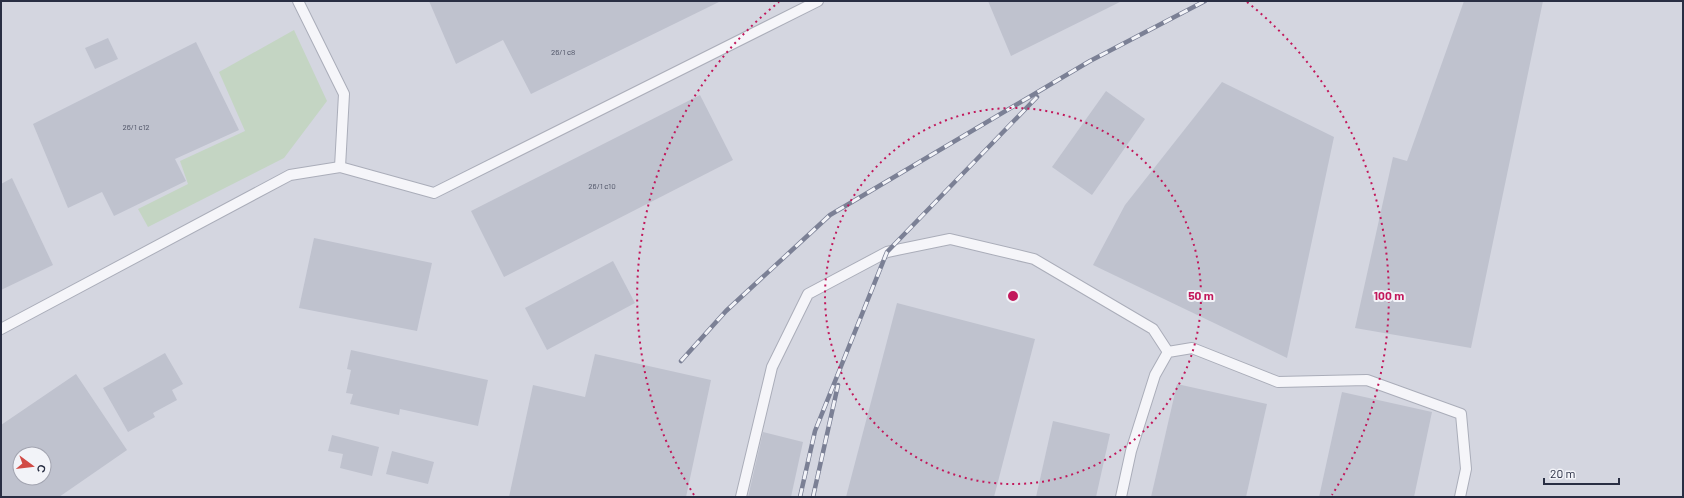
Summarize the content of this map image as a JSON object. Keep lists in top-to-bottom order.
{
  "house_numbers": ["26/1 с8", "26/1 с12", "26/1 с10"],
  "scale_bar": "20 m",
  "north": "right",
  "rings": ["50 m", "100 m"]
}
